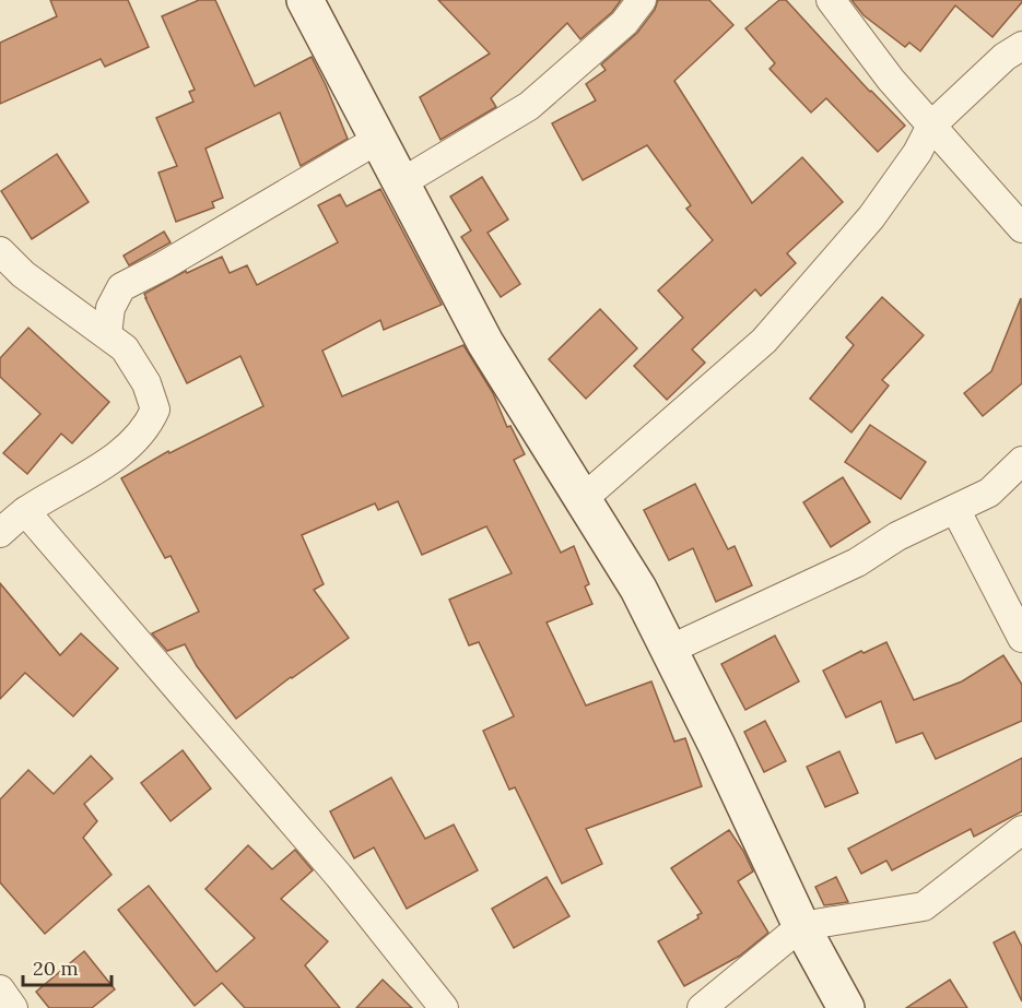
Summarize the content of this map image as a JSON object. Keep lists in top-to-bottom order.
{
  "scale_bar": "20 m"
}
